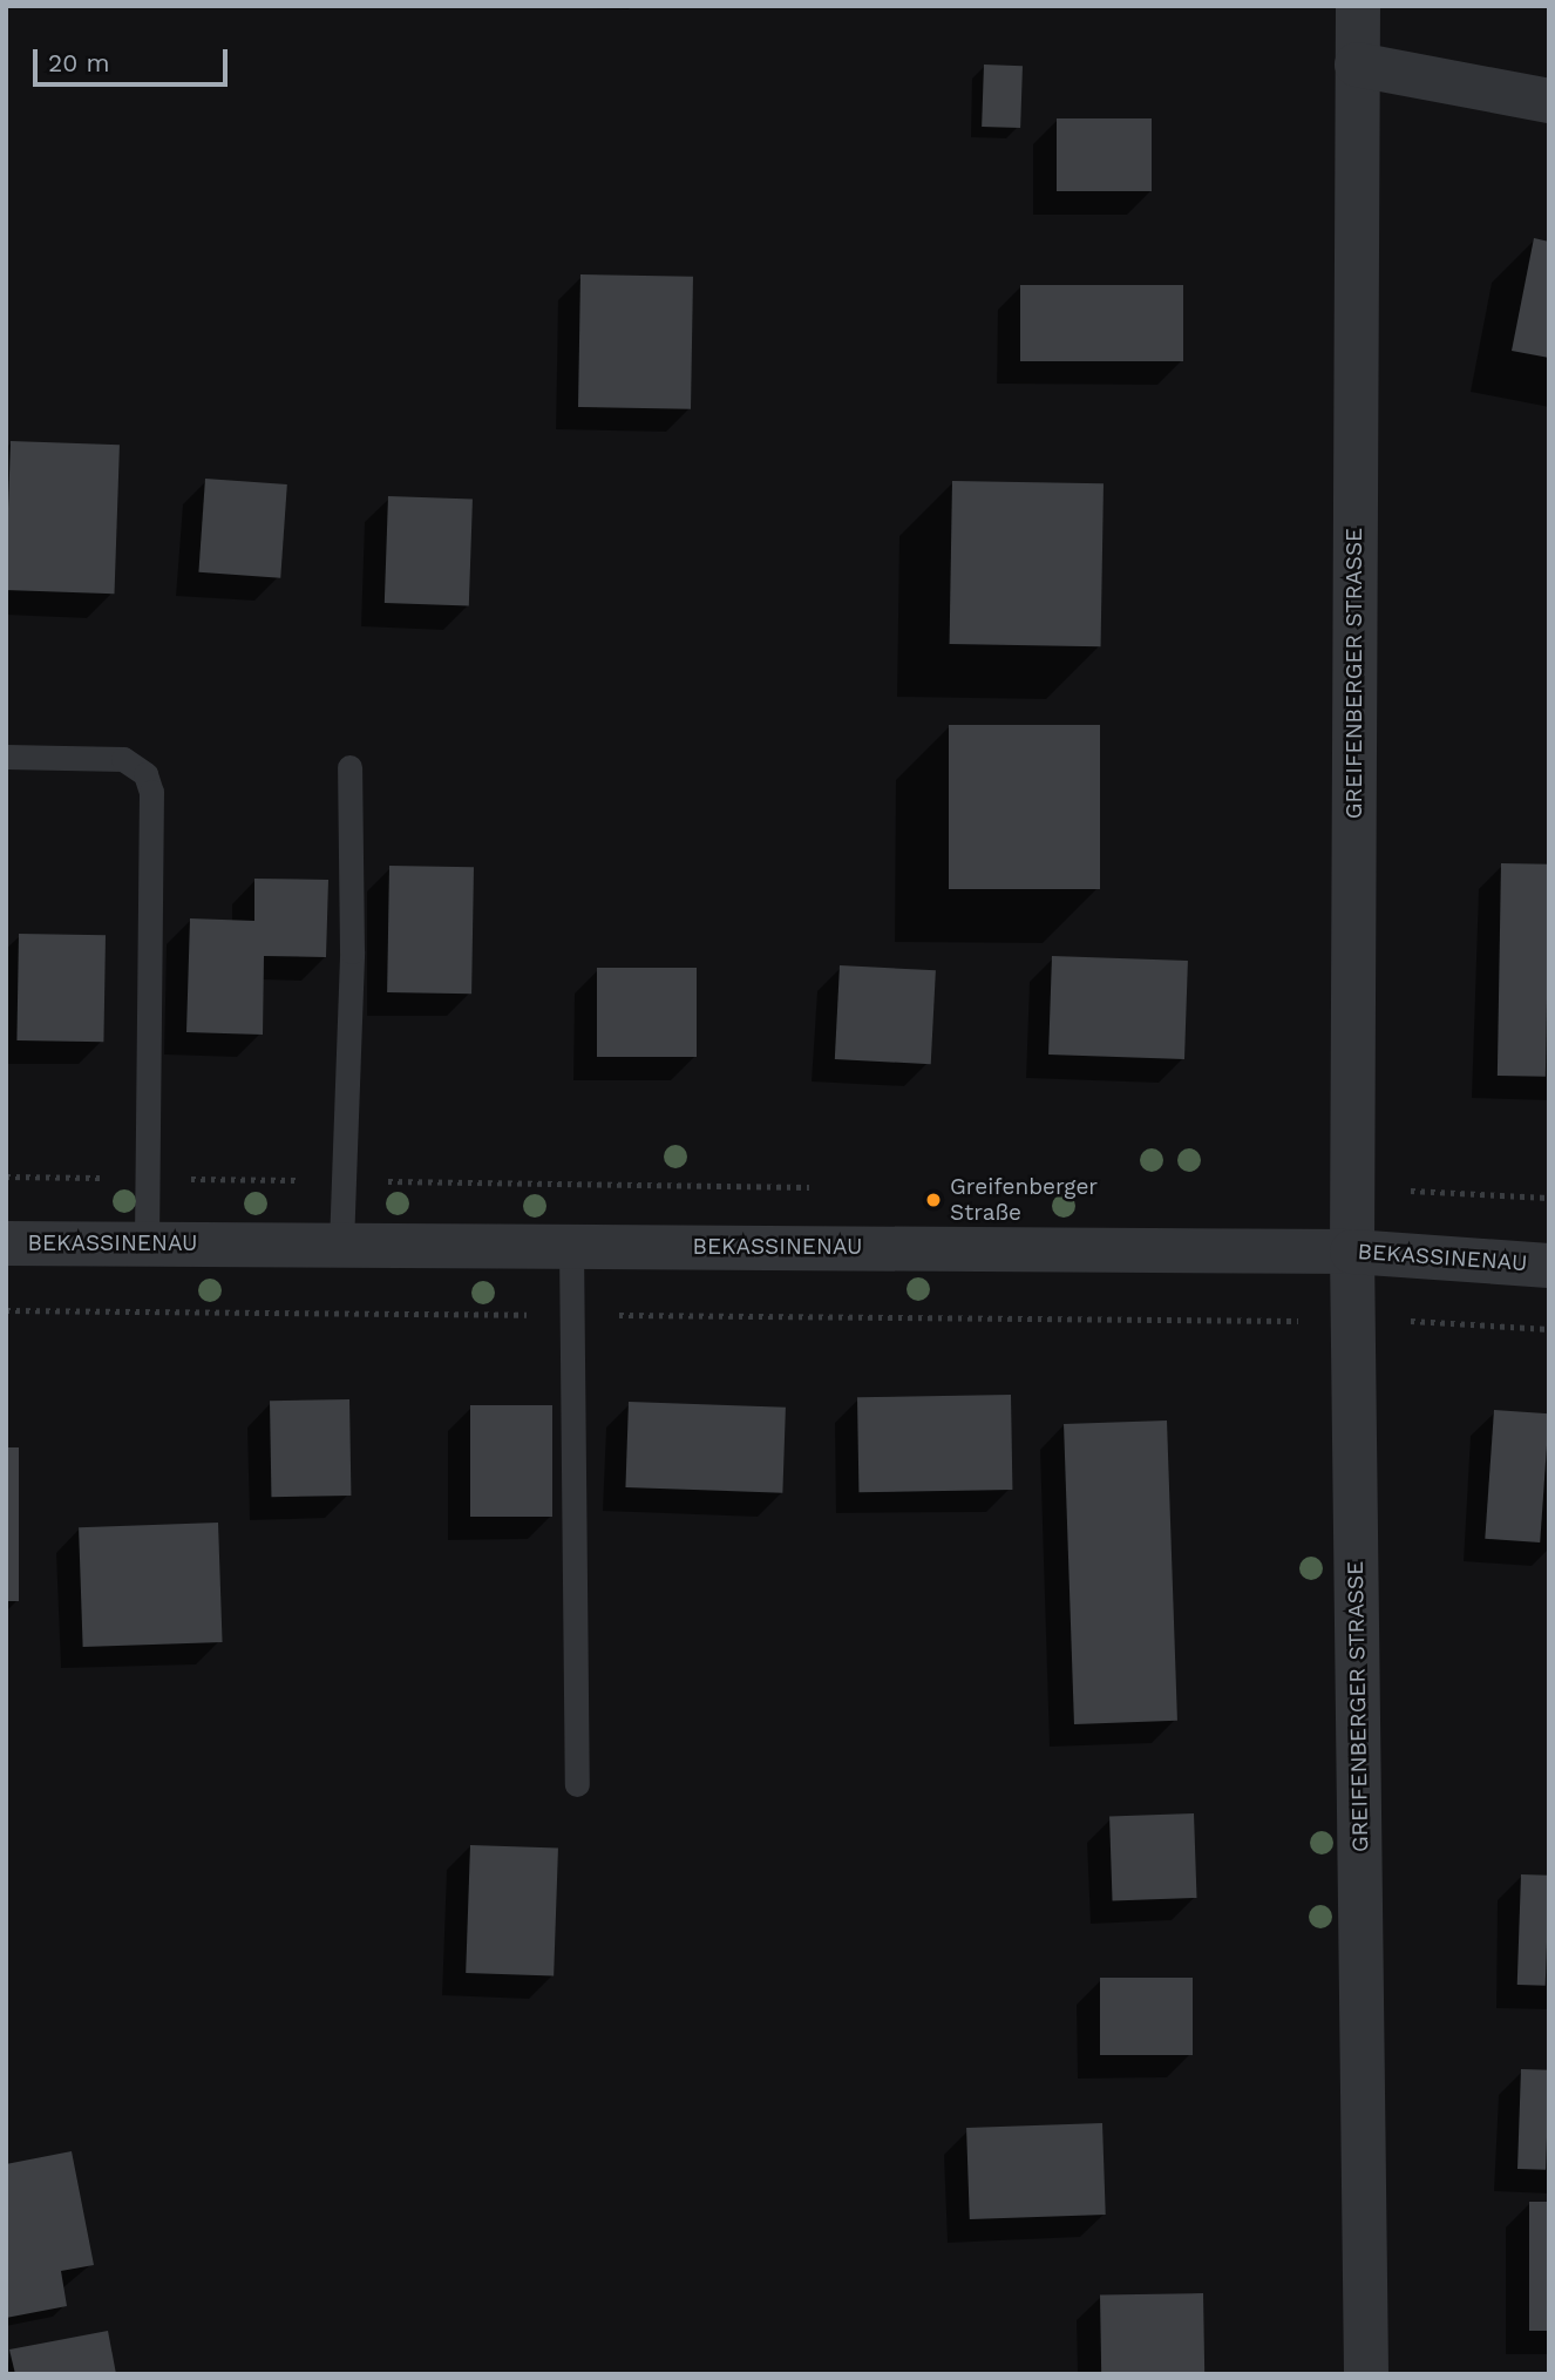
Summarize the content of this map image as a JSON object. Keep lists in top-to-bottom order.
{
  "streets": {
    "street": ["GREIFENBERGER STRASSE", "BEKASSINENAU"]
  },
  "crossings": [
    ["GREIFENBERGER STRASSE", "BEKASSINENAU"]
  ],
  "places": ["Greifenberger Straße"],
  "scale_bar": "20 m"
}
